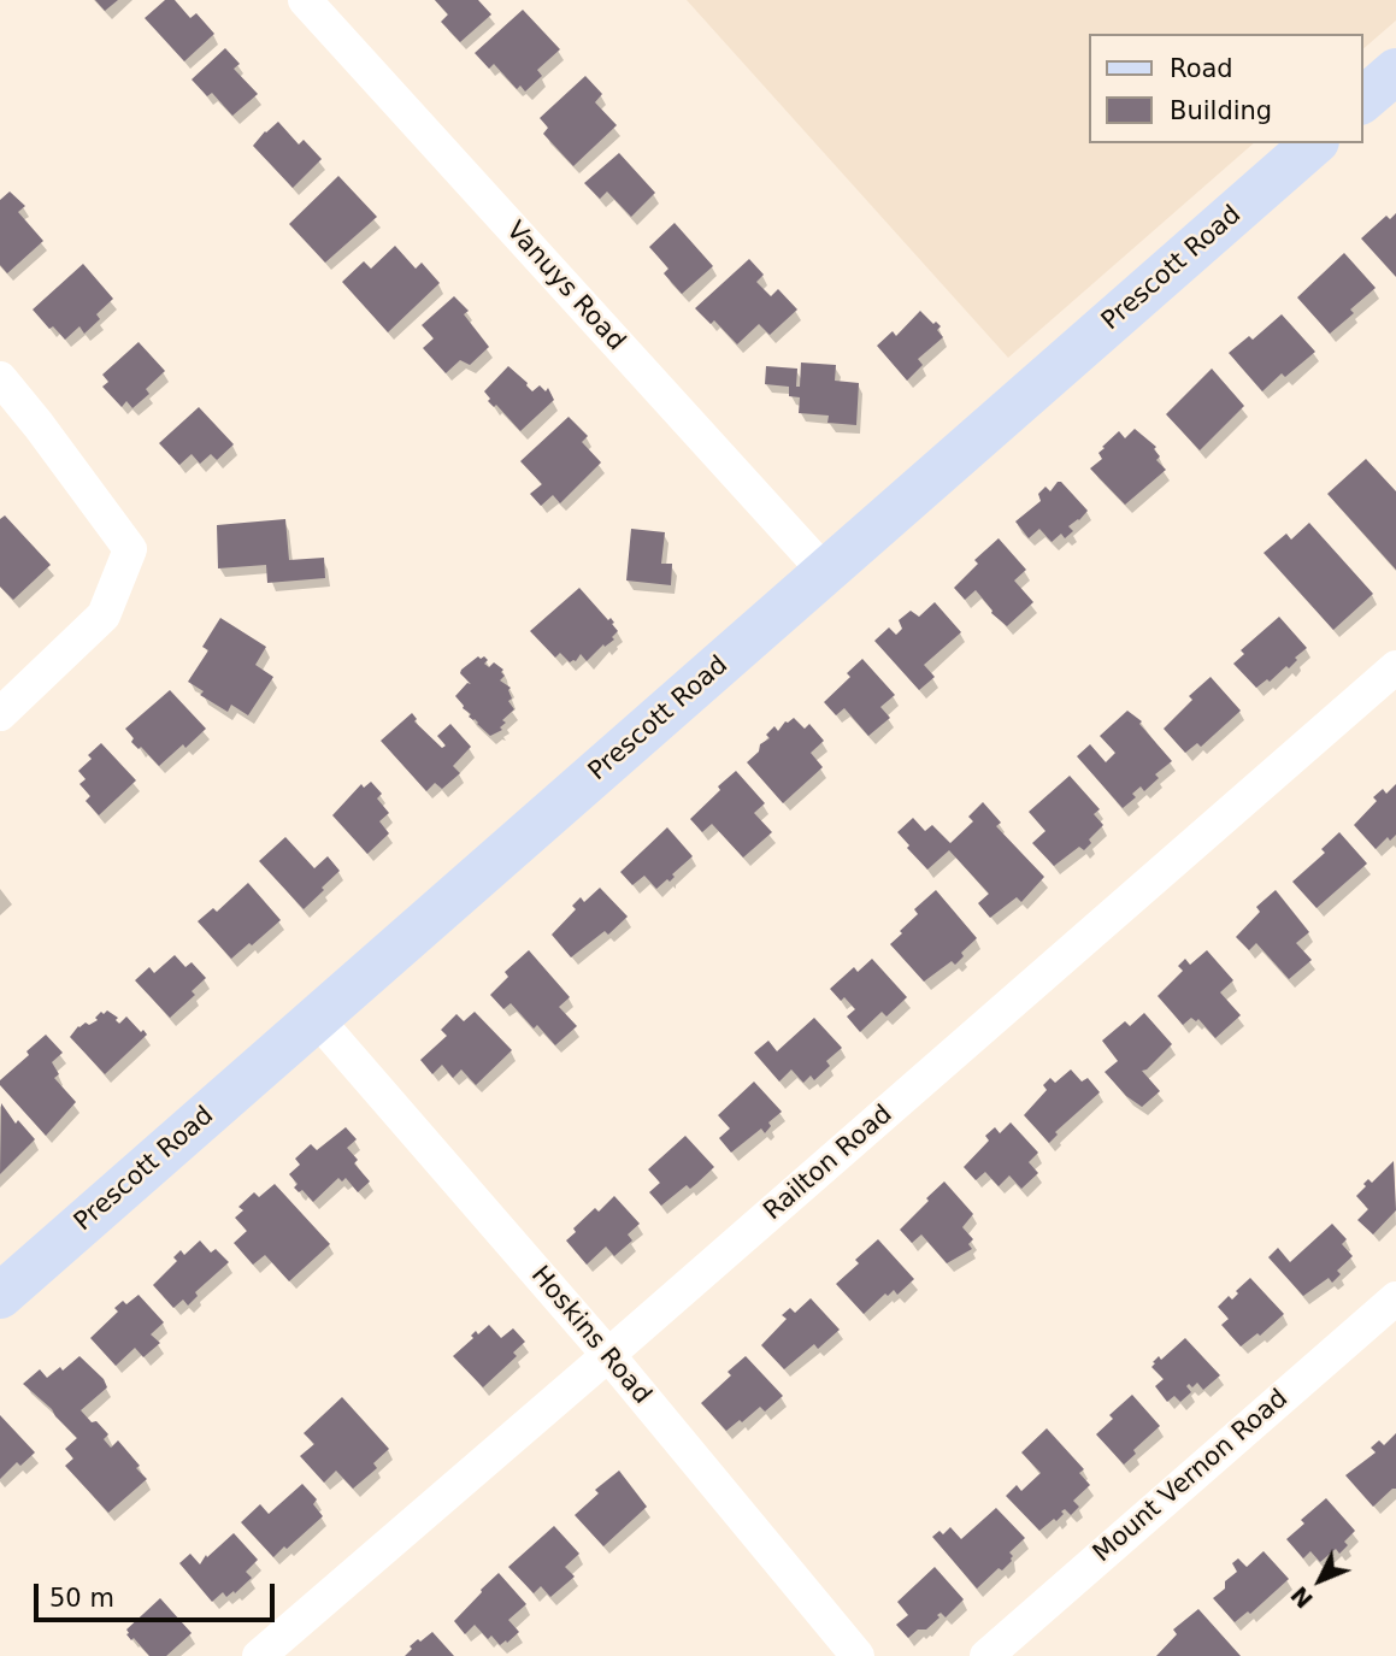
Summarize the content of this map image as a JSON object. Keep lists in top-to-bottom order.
{
  "streets": {
    "main road": ["Prescott Road"],
    "street": [
      "Vanuys Road",
      "Railton Road",
      "Hoskins Road",
      "Mount Vernon Road"
    ]
  },
  "crossings": [
    ["Prescott Road", "Vanuys Road"],
    ["Prescott Road", "Hoskins Road"],
    ["Railton Road", "Hoskins Road"]
  ],
  "legend": ["Road", "Building"],
  "scale_bar": "50 m",
  "north": "bottom left"
}
